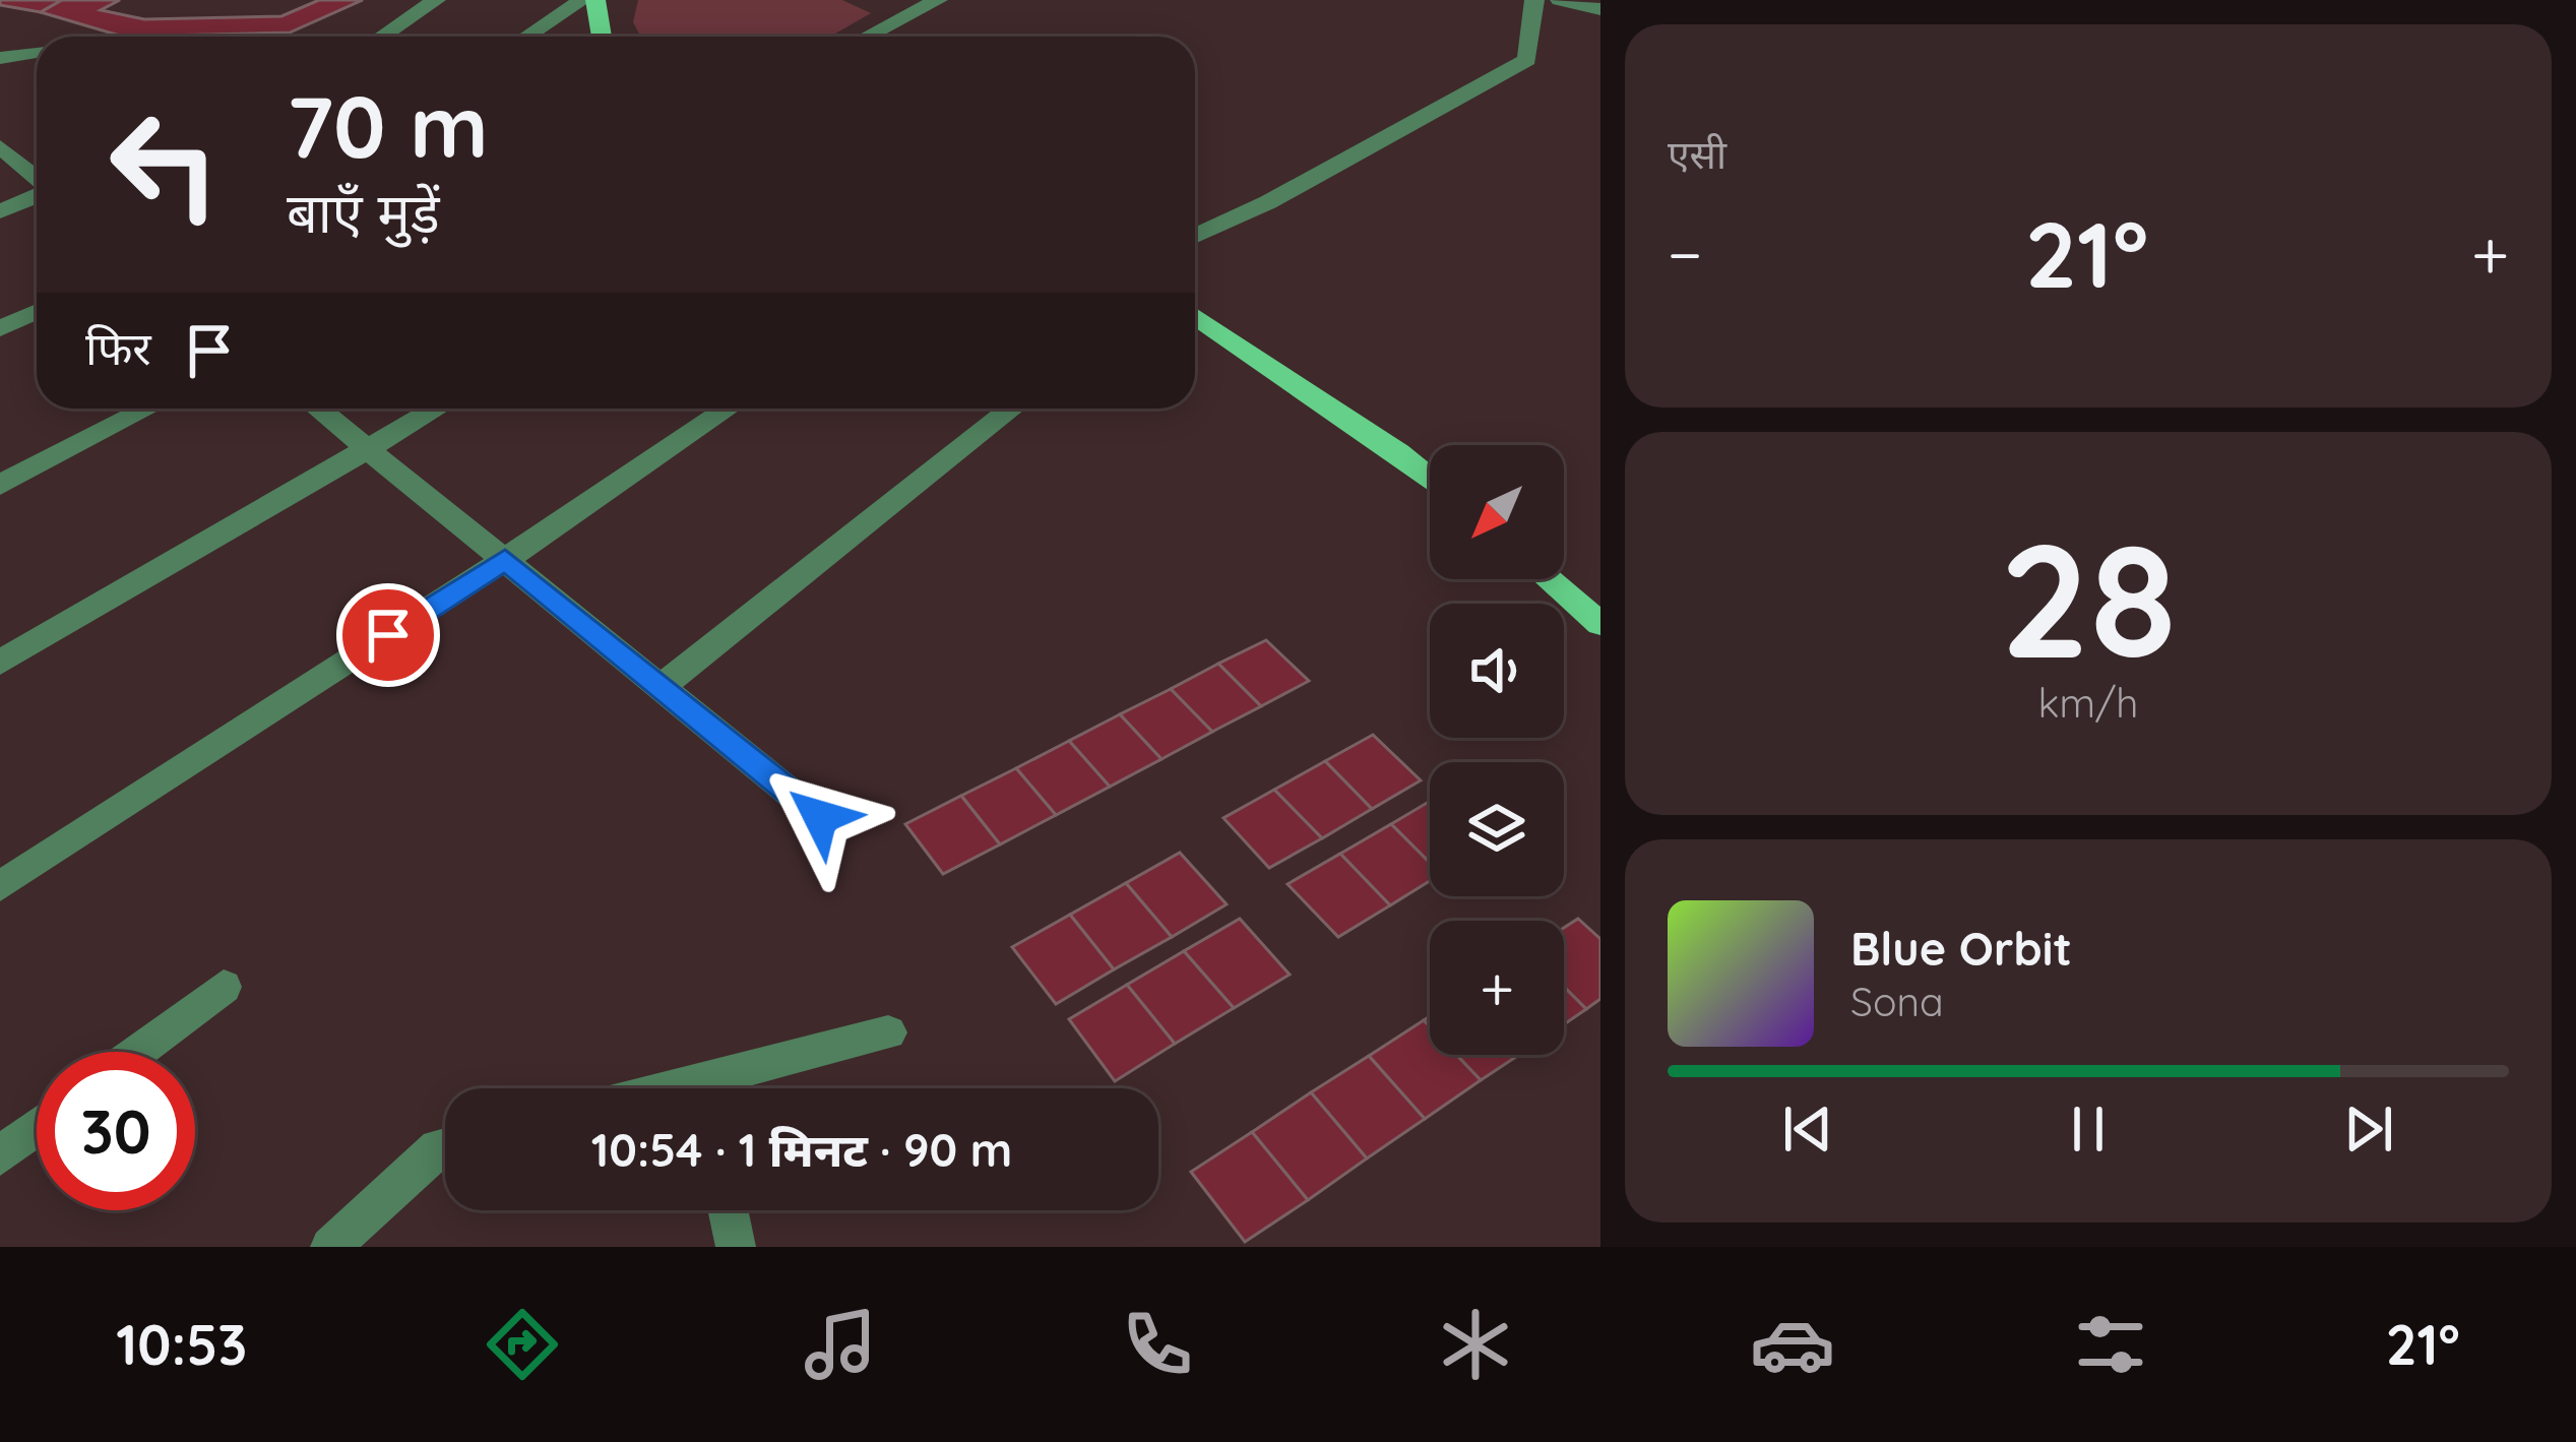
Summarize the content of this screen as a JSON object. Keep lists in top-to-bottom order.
{
  "north": "bottom left",
  "page": {
    "tile": [
      "एसी",
      ["28", "km/h"]
    ],
    "turn": ["70 m", "बाएँ मुड़ें"],
    "heat": ["−", "21°", "+"],
    "then": "फिर",
    "map_buttons": "+",
    "song": ["Blue Orbit", "Sona"],
    "limit": "30",
    "trip": "10:54 · 1 मिनट · 90 m",
    "tabs": ["10:53", "21°"]
  }
}
